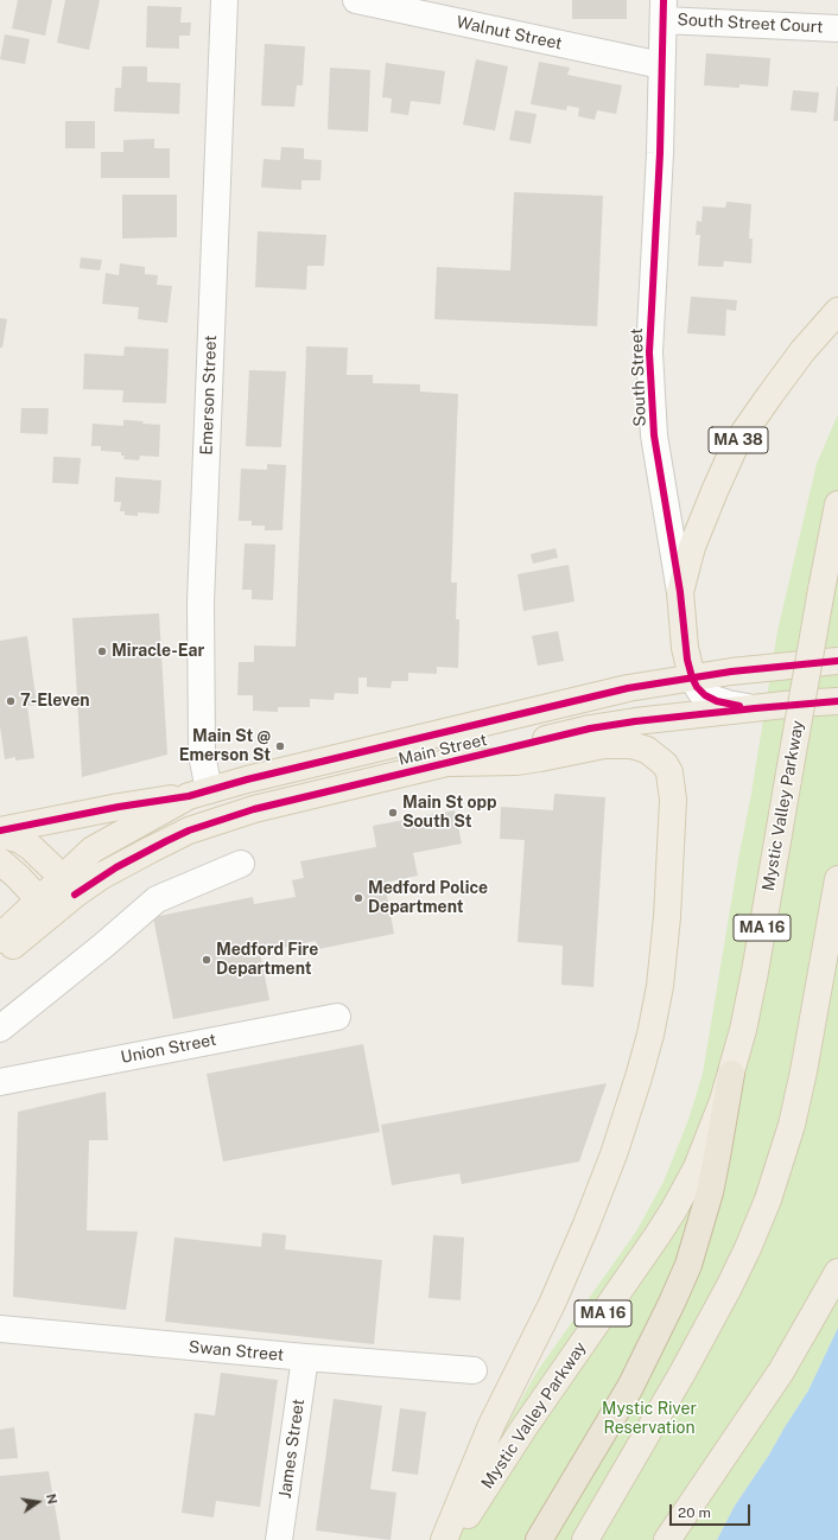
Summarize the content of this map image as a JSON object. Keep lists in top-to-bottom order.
{
  "streets": {
    "main road": [
      "South Street",
      "MA 38",
      "Main Street",
      "Mystic Valley Parkway",
      "MA 16"
    ],
    "street": [
      "South Street Court",
      "Walnut Street",
      "Emerson Street",
      "Union Street",
      "Swan Street",
      "James Street"
    ]
  },
  "crossings": [
    ["South Street Court", "South Street"],
    ["Walnut Street", "South Street"],
    ["South Street", "MA 38"],
    ["South Street", "Main Street"],
    ["Emerson Street", "Main Street"],
    ["Swan Street", "James Street"]
  ],
  "parks": ["Mystic River Reservation"],
  "places": [
    "Miracle-Ear",
    "7-Eleven",
    "Main St @ Emerson St",
    "Main St opp South St",
    "Medford Police Department",
    "Medford Fire Department"
  ],
  "scale_bar": "20 m",
  "north": "right"
}
